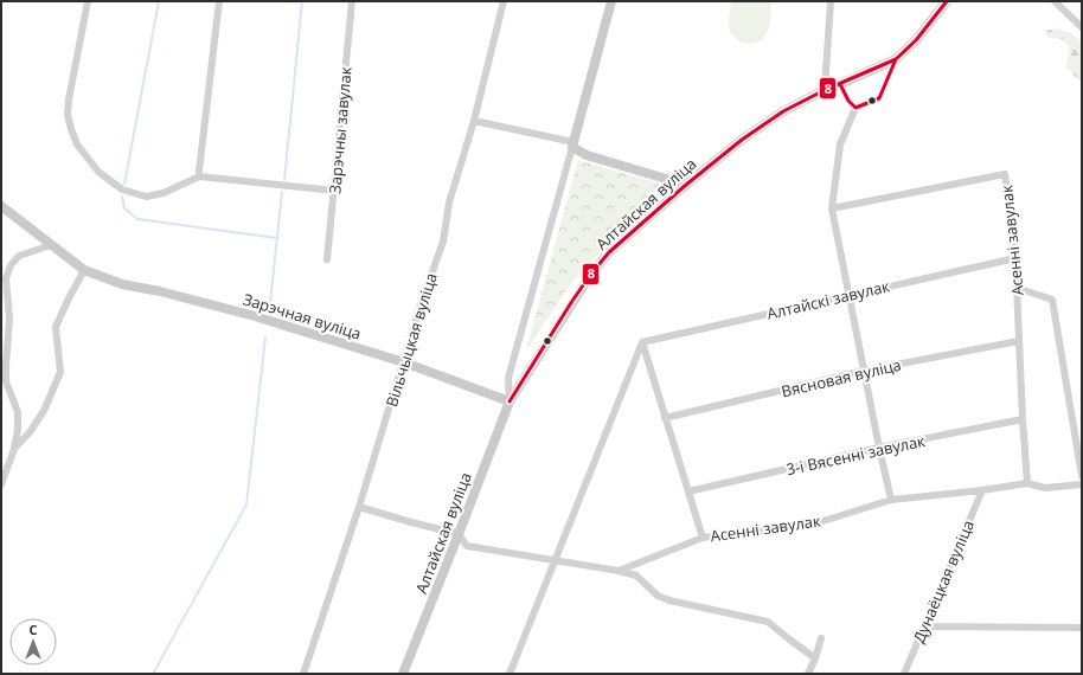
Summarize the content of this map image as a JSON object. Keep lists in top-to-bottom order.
{
  "streets": {
    "main road": ["Алтайская вуліца", "Зарэчная вуліца"],
    "street": [
      "Зарэчны завулак",
      "Асенні завулак",
      "Алтайскі завулак",
      "Вільчыцкая вуліца",
      "Вясновая вуліца",
      "3-і Вясенні завулак",
      "Дунаёцкая вуліца"
    ]
  },
  "crossings": [
    ["Алтайская вуліца", "Зарэчная вуліца"],
    ["Асенні завулак", "Алтайскі завулак"],
    ["Асенні завулак", "Вясновая вуліца"],
    ["Асенні завулак", "3-і Вясенні завулак"],
    ["Асенні завулак", "Дунаёцкая вуліца"],
    ["Зарэчная вуліца", "Вільчыцкая вуліца"]
  ],
  "lines": ["transit line 8"],
  "north": "top"
}
